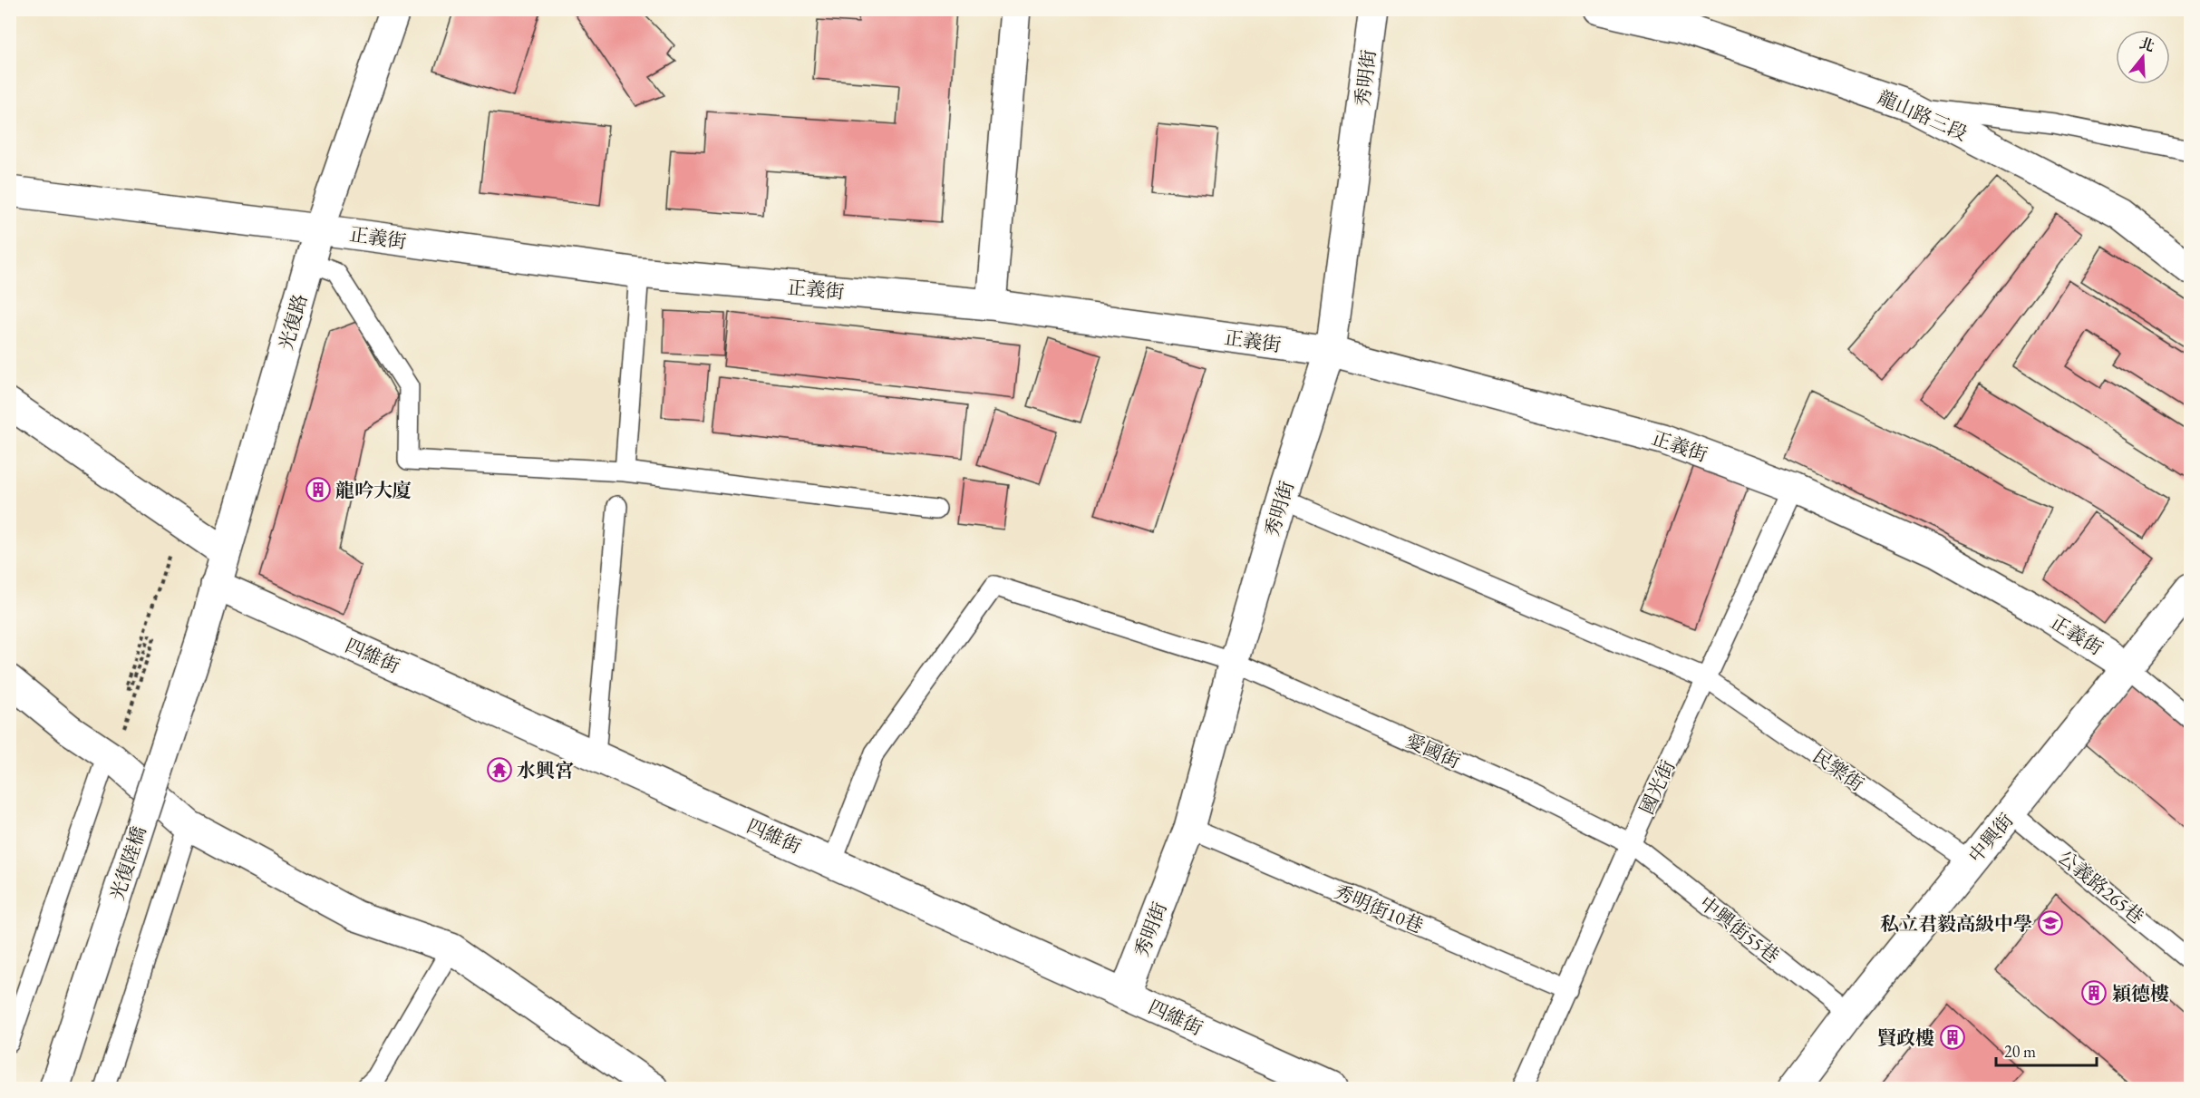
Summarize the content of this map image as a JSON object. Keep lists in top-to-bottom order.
{
  "streets": {
    "street": [
      "秀明街",
      "龍山路三段",
      "正義街",
      "光復路",
      "四維街",
      "中興街",
      "光復陸橋"
    ],
    "lane": [
      "愛國街",
      "民樂街",
      "國光街",
      "公義路265巷",
      "秀明街10巷",
      "中興街55巷"
    ]
  },
  "crossings": [
    ["秀明街", "正義街"],
    ["秀明街", "四維街"],
    ["秀明街", "愛國街"],
    ["秀明街", "民樂街"],
    ["秀明街", "秀明街10巷"],
    ["正義街", "光復路"],
    ["正義街", "國光街"],
    ["正義街", "中興街"],
    ["光復路", "四維街"],
    ["光復路", "光復陸橋"],
    ["四維街", "愛國街"],
    ["愛國街", "國光街"],
    ["愛國街", "中興街55巷"],
    ["民樂街", "國光街"],
    ["民樂街", "中興街"],
    ["國光街", "秀明街10巷"],
    ["國光街", "中興街55巷"],
    ["中興街", "公義路265巷"],
    ["中興街", "中興街55巷"]
  ],
  "places": {
    "building": ["龍吟大廈", "穎德樓", "賢政樓"],
    "temple": ["水興宮"],
    "school or university": ["私立君毅高級中學"]
  },
  "scale_bar": "20 m",
  "north": "top"
}
